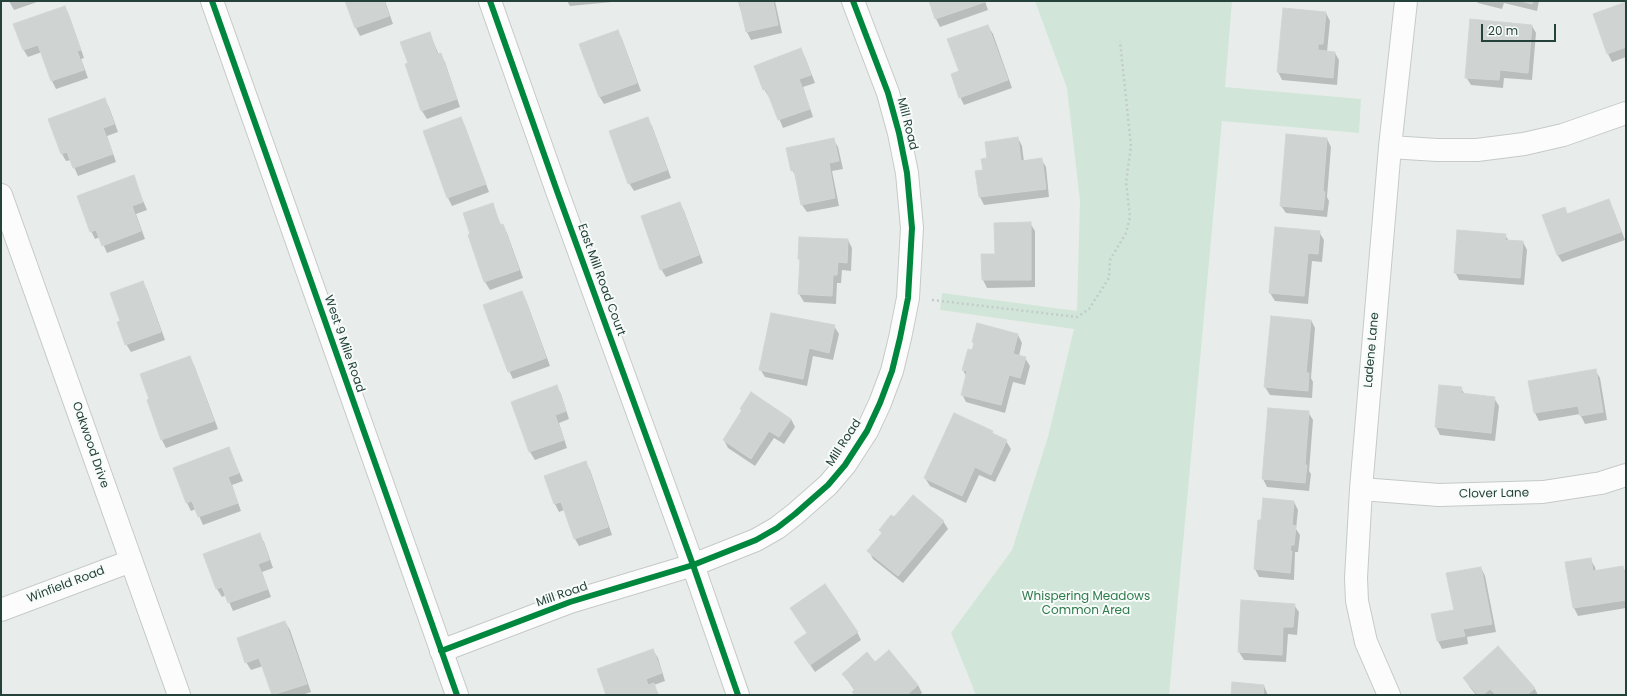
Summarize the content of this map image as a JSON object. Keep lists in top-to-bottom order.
{
  "streets": {
    "street": [
      "Mill Road",
      "East Mill Road Court",
      "West 9 Mile Road",
      "Ladene Lane",
      "Oakwood Drive",
      "Clover Lane",
      "Winfield Road"
    ]
  },
  "crossings": [
    ["Mill Road", "East Mill Road Court"],
    ["Mill Road", "West 9 Mile Road"],
    ["Ladene Lane", "Clover Lane"],
    ["Oakwood Drive", "Winfield Road"]
  ],
  "parks": ["Whispering Meadows Common Area"],
  "scale_bar": "20 m"
}
